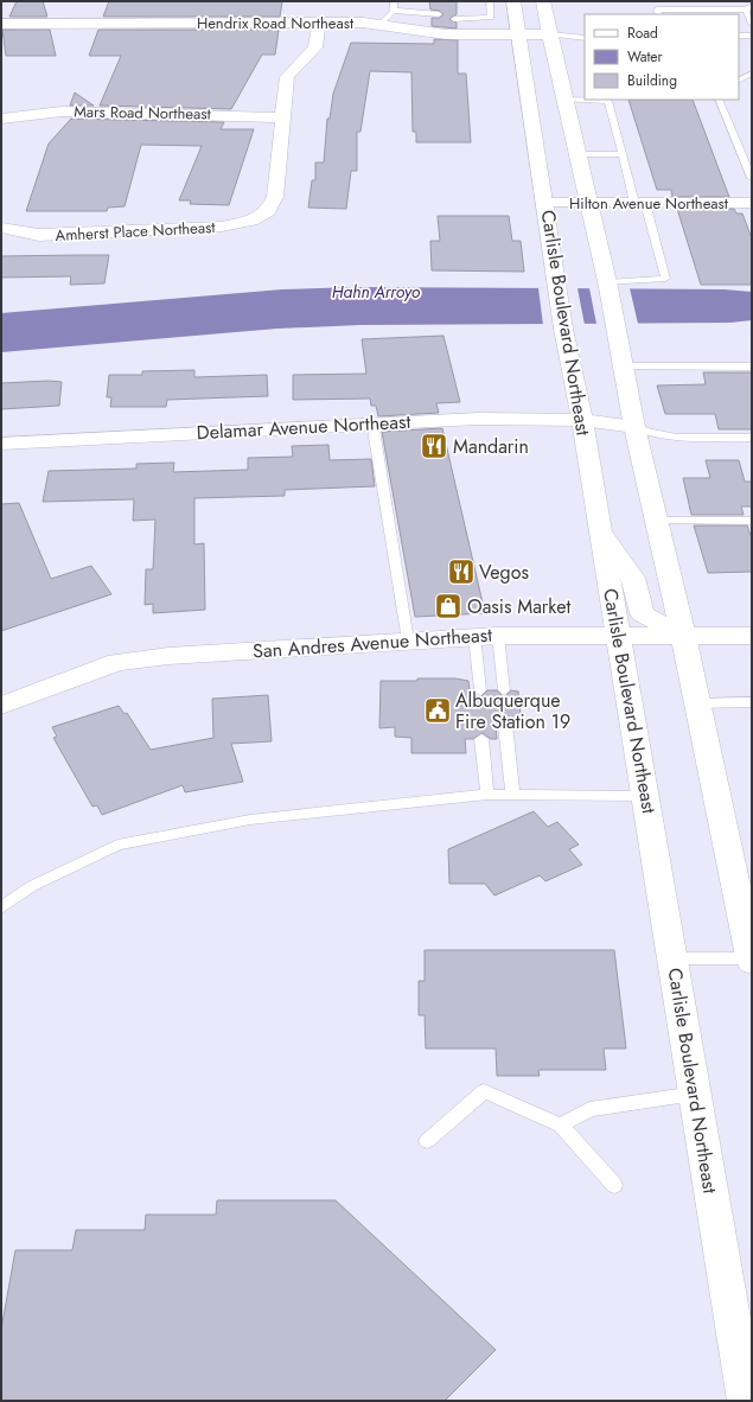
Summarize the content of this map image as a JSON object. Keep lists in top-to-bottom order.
{
  "streets": {
    "main road": [
      "Hendrix Road Northeast",
      "Mars Road Northeast",
      "Hilton Avenue Northeast",
      "Amherst Place Northeast",
      "Carlisle Boulevard Northeast",
      "Delamar Avenue Northeast",
      "San Andres Avenue Northeast"
    ]
  },
  "crossings": [
    ["Hendrix Road Northeast", "Carlisle Boulevard Northeast"],
    ["Mars Road Northeast", "Amherst Place Northeast"],
    ["Hilton Avenue Northeast", "Carlisle Boulevard Northeast"],
    ["Carlisle Boulevard Northeast", "Delamar Avenue Northeast"],
    ["Carlisle Boulevard Northeast", "San Andres Avenue Northeast"]
  ],
  "water": ["Hahn Arroyo"],
  "places": {
    "restaurant": ["Mandarin", "Vegos"],
    "shop": ["Oasis Market"],
    "public building": ["Albuquerque Fire Station 19"]
  },
  "legend": ["Road", "Water", "Building"]
}
